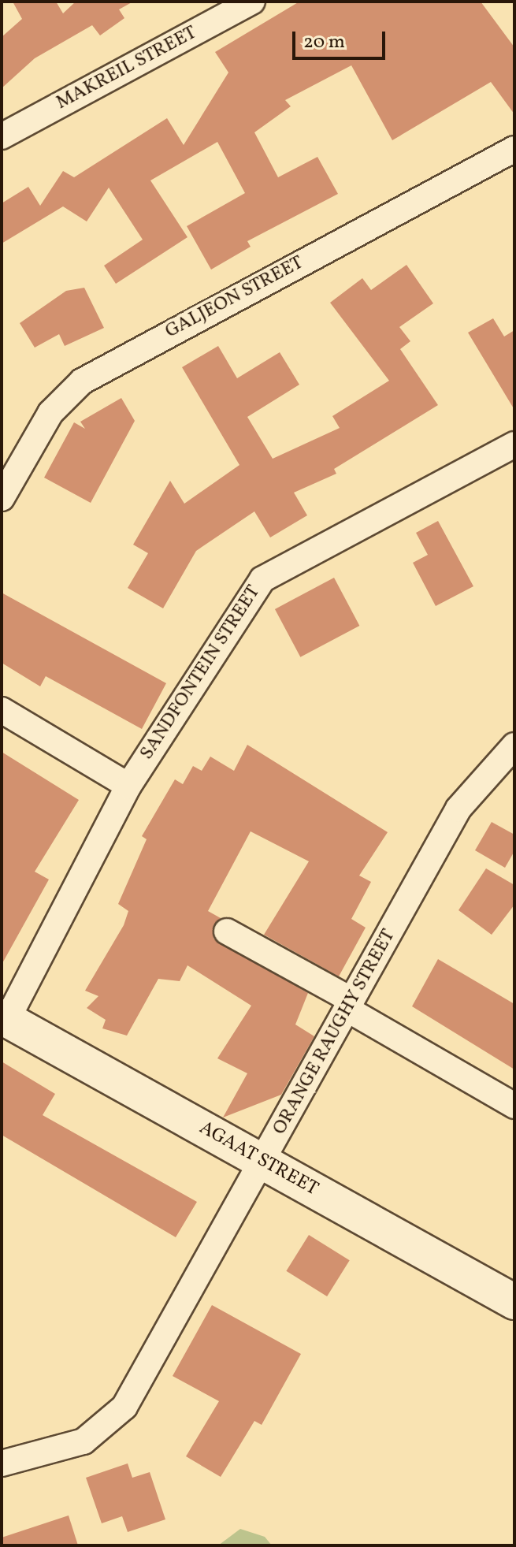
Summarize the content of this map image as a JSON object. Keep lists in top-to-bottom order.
{
  "streets": {
    "street": [
      "MAKREIL STREET",
      "GALJEON STREET",
      "SANDFONTEIN STREET",
      "ORANGE RAUGHY STREET",
      "AGAAT STREET"
    ]
  },
  "crossings": [
    ["SANDFONTEIN STREET", "AGAAT STREET"],
    ["ORANGE RAUGHY STREET", "AGAAT STREET"]
  ],
  "scale_bar": "20 m"
}
